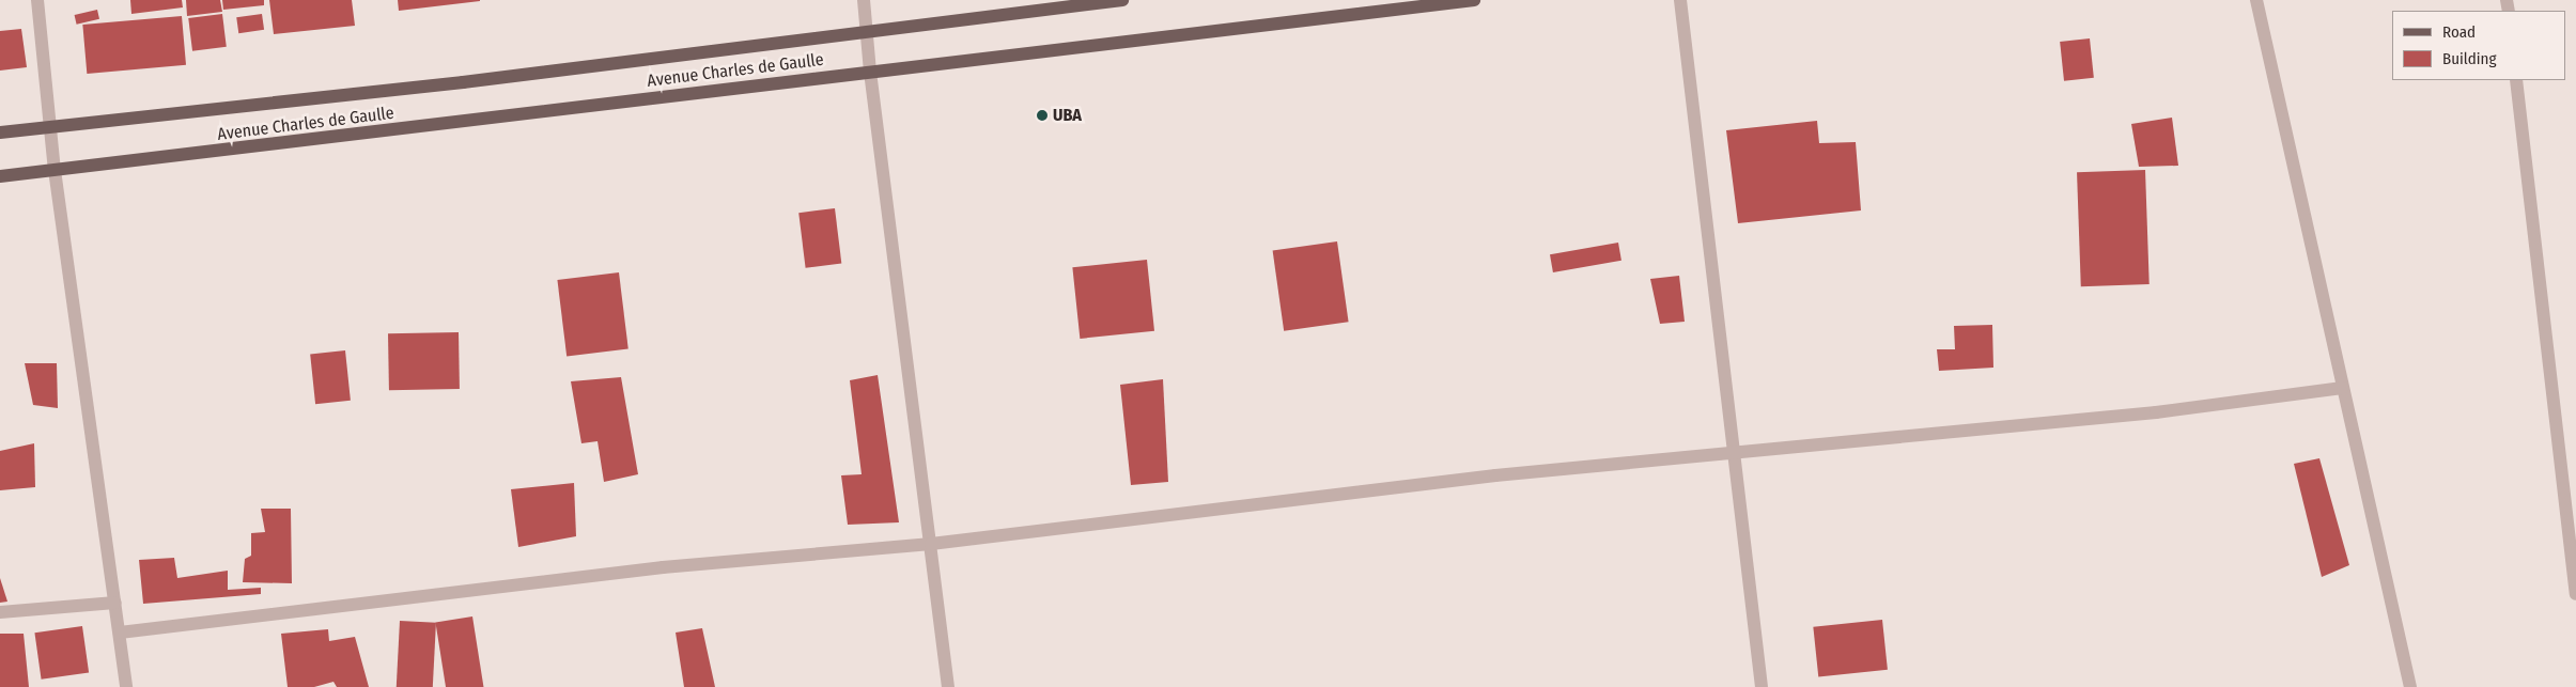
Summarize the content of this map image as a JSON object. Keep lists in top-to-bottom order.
{
  "streets": {
    "main road": ["Avenue Charles de Gaulle"]
  },
  "places": ["UBA"],
  "legend": ["Road", "Building"]
}
